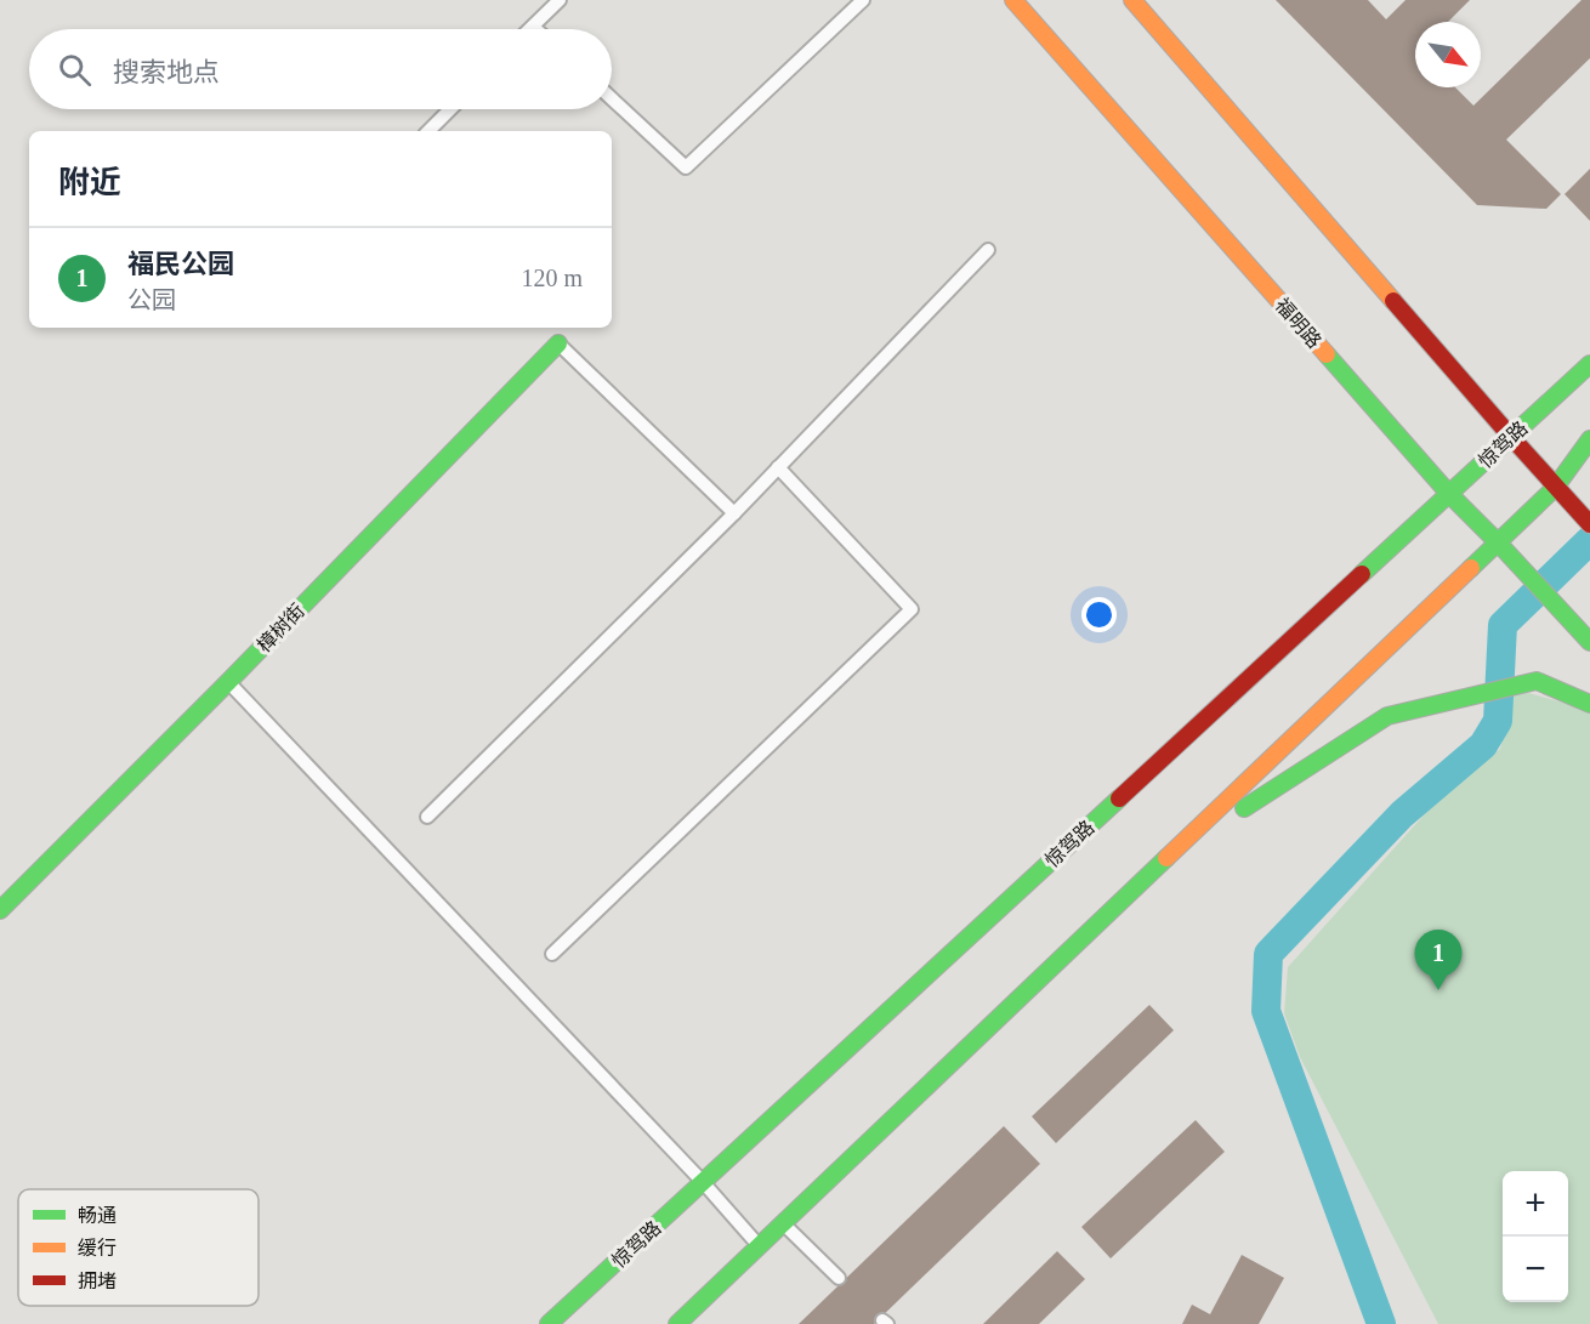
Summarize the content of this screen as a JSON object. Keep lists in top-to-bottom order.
{
  "streets": {
    "main road": ["福明路", "惊驾路", "樟树街"]
  },
  "crossings": [
    ["福明路", "惊驾路"]
  ],
  "legend": ["畅通", "缓行", "拥堵"],
  "north": "bottom right",
  "page": {
    "search": "搜索地点",
    "heading": "附近",
    "list": [
      {
        "mark": "1",
        "name": "福民公园",
        "note": "公园",
        "value": "120 m"
      }
    ],
    "pins": "1",
    "map_buttons": ["+", "−"]
  }
}
